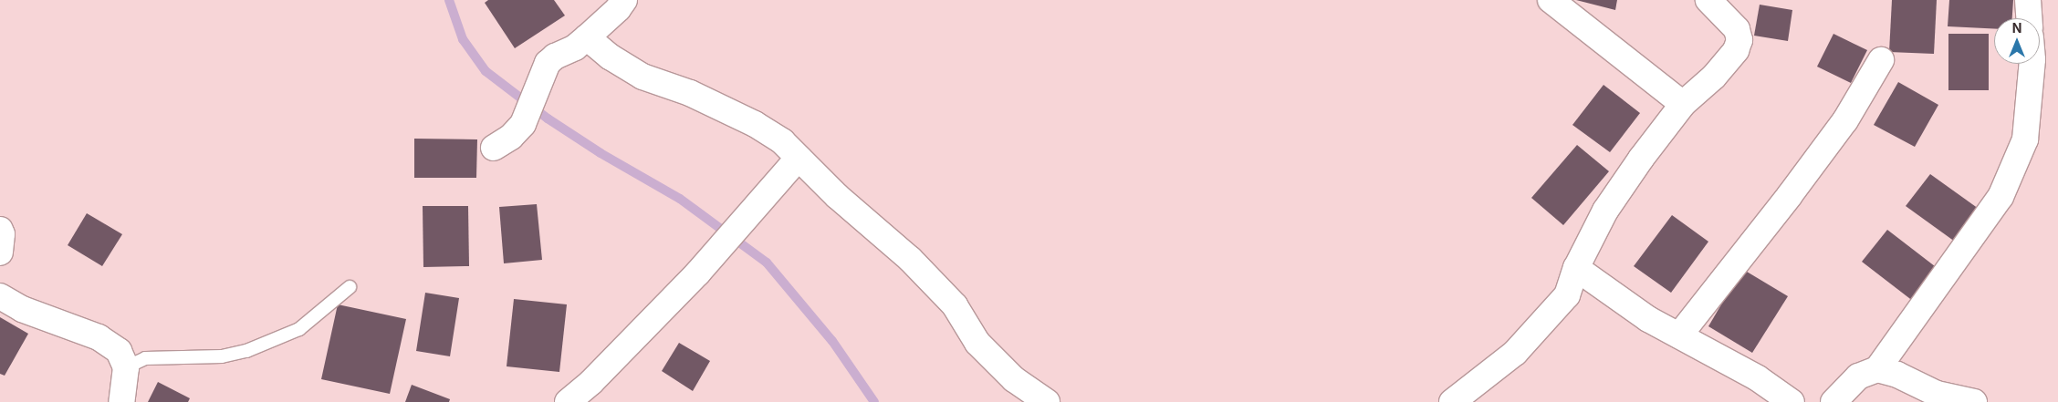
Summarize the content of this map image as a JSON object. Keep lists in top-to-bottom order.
{
  "north": "top"
}
